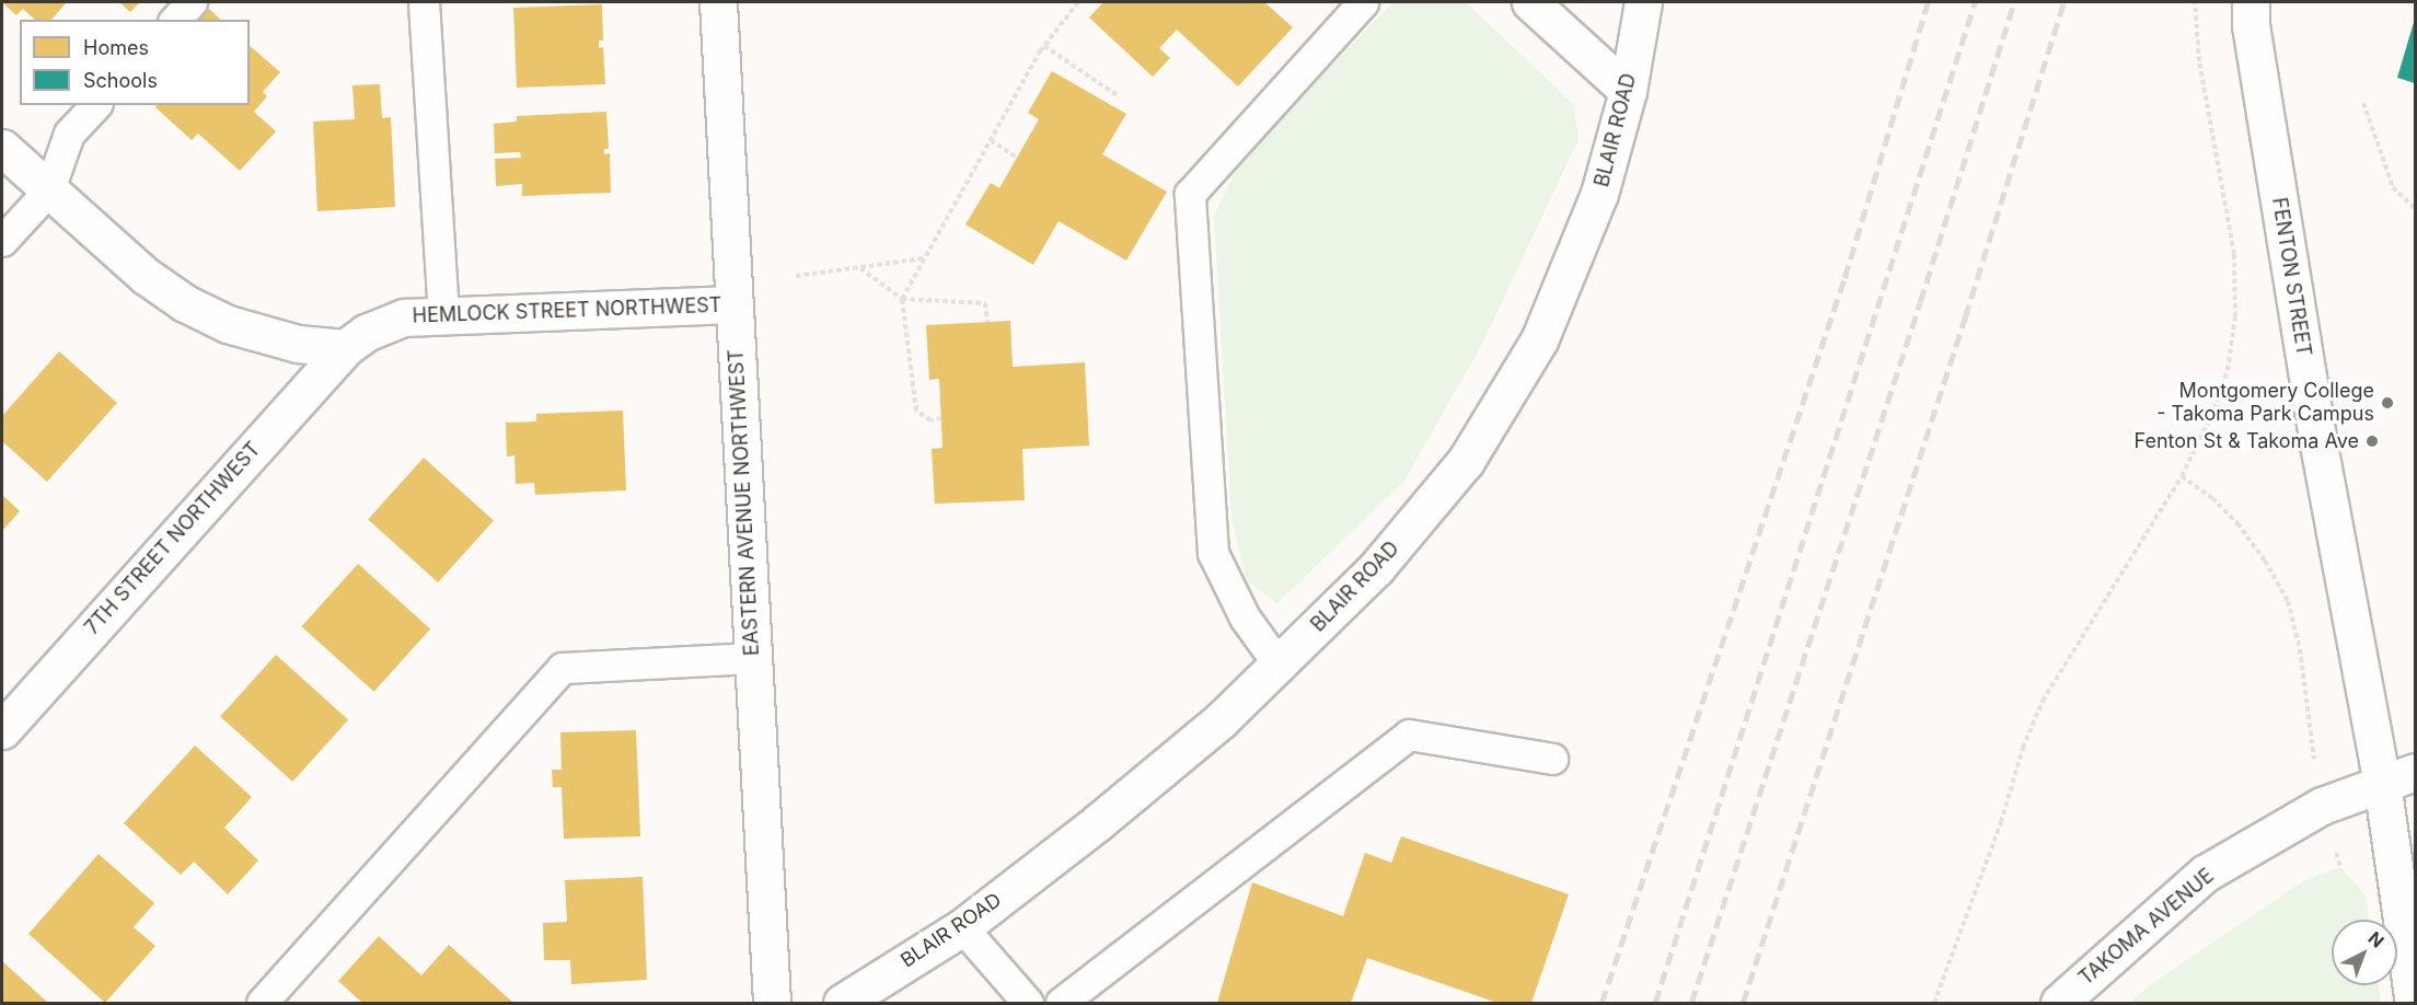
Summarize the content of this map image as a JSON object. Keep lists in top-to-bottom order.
{
  "streets": {
    "street": [
      "BLAIR ROAD",
      "FENTON STREET",
      "HEMLOCK STREET NORTHWEST",
      "EASTERN AVENUE NORTHWEST",
      "7TH STREET NORTHWEST",
      "TAKOMA AVENUE"
    ]
  },
  "crossings": [
    ["FENTON STREET", "TAKOMA AVENUE"],
    ["HEMLOCK STREET NORTHWEST", "EASTERN AVENUE NORTHWEST"],
    ["HEMLOCK STREET NORTHWEST", "7TH STREET NORTHWEST"]
  ],
  "places": ["Montgomery College - Takoma Park Campus", "Fenton St & Takoma Ave"],
  "legend": ["Homes", "Schools"],
  "north": "top right"
}
